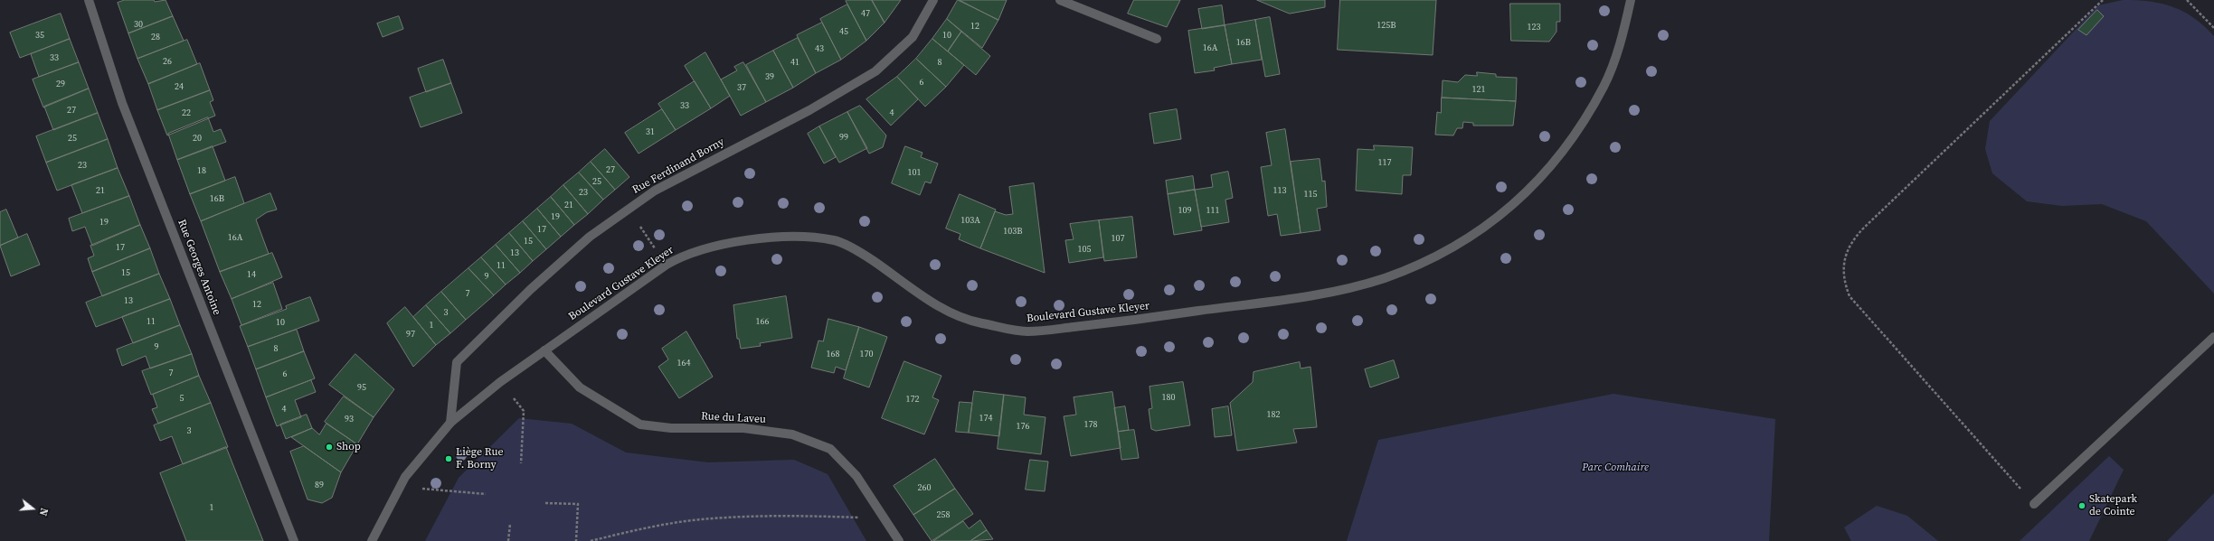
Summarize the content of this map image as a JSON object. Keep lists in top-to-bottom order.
{
  "streets": {
    "street": [
      "Rue Ferdinand Borny",
      "Rue Georges Antoine",
      "Boulevard Gustave Kleyer",
      "Rue du Laveu"
    ]
  },
  "crossings": [
    ["Rue Ferdinand Borny", "Boulevard Gustave Kleyer"],
    ["Boulevard Gustave Kleyer", "Rue du Laveu"]
  ],
  "parks": ["Parc Comhaire"],
  "places": ["Shop", "Liège Rue F. Borny", "Skatepark de Cointe"],
  "house_numbers": [
    "47",
    "30",
    "125B",
    "12",
    "123",
    "45",
    "35",
    "10",
    "28",
    "16B",
    "16A",
    "43",
    "33",
    "26",
    "41",
    "8",
    "39",
    "6",
    "29",
    "24",
    "37",
    "121",
    "33",
    "27",
    "22",
    "4",
    "31",
    "99",
    "25",
    "20",
    "117",
    "23",
    "27",
    "18",
    "101",
    "25",
    "21",
    "113",
    "23",
    "115",
    "16B",
    "21",
    "109",
    "111",
    "19",
    "103A",
    "19",
    "17",
    "103B",
    "16A",
    "107",
    "15",
    "17",
    "105",
    "13",
    "11",
    "15",
    "14",
    "9",
    "7",
    "13",
    "12",
    "3",
    "11",
    "166",
    "10",
    "1",
    "97",
    "9",
    "8",
    "168",
    "170",
    "164",
    "7",
    "6",
    "95",
    "180",
    "5",
    "172",
    "4",
    "182",
    "174",
    "93",
    "178",
    "176",
    "3",
    "89",
    "260",
    "1",
    "258"
  ],
  "north": "right"
}
